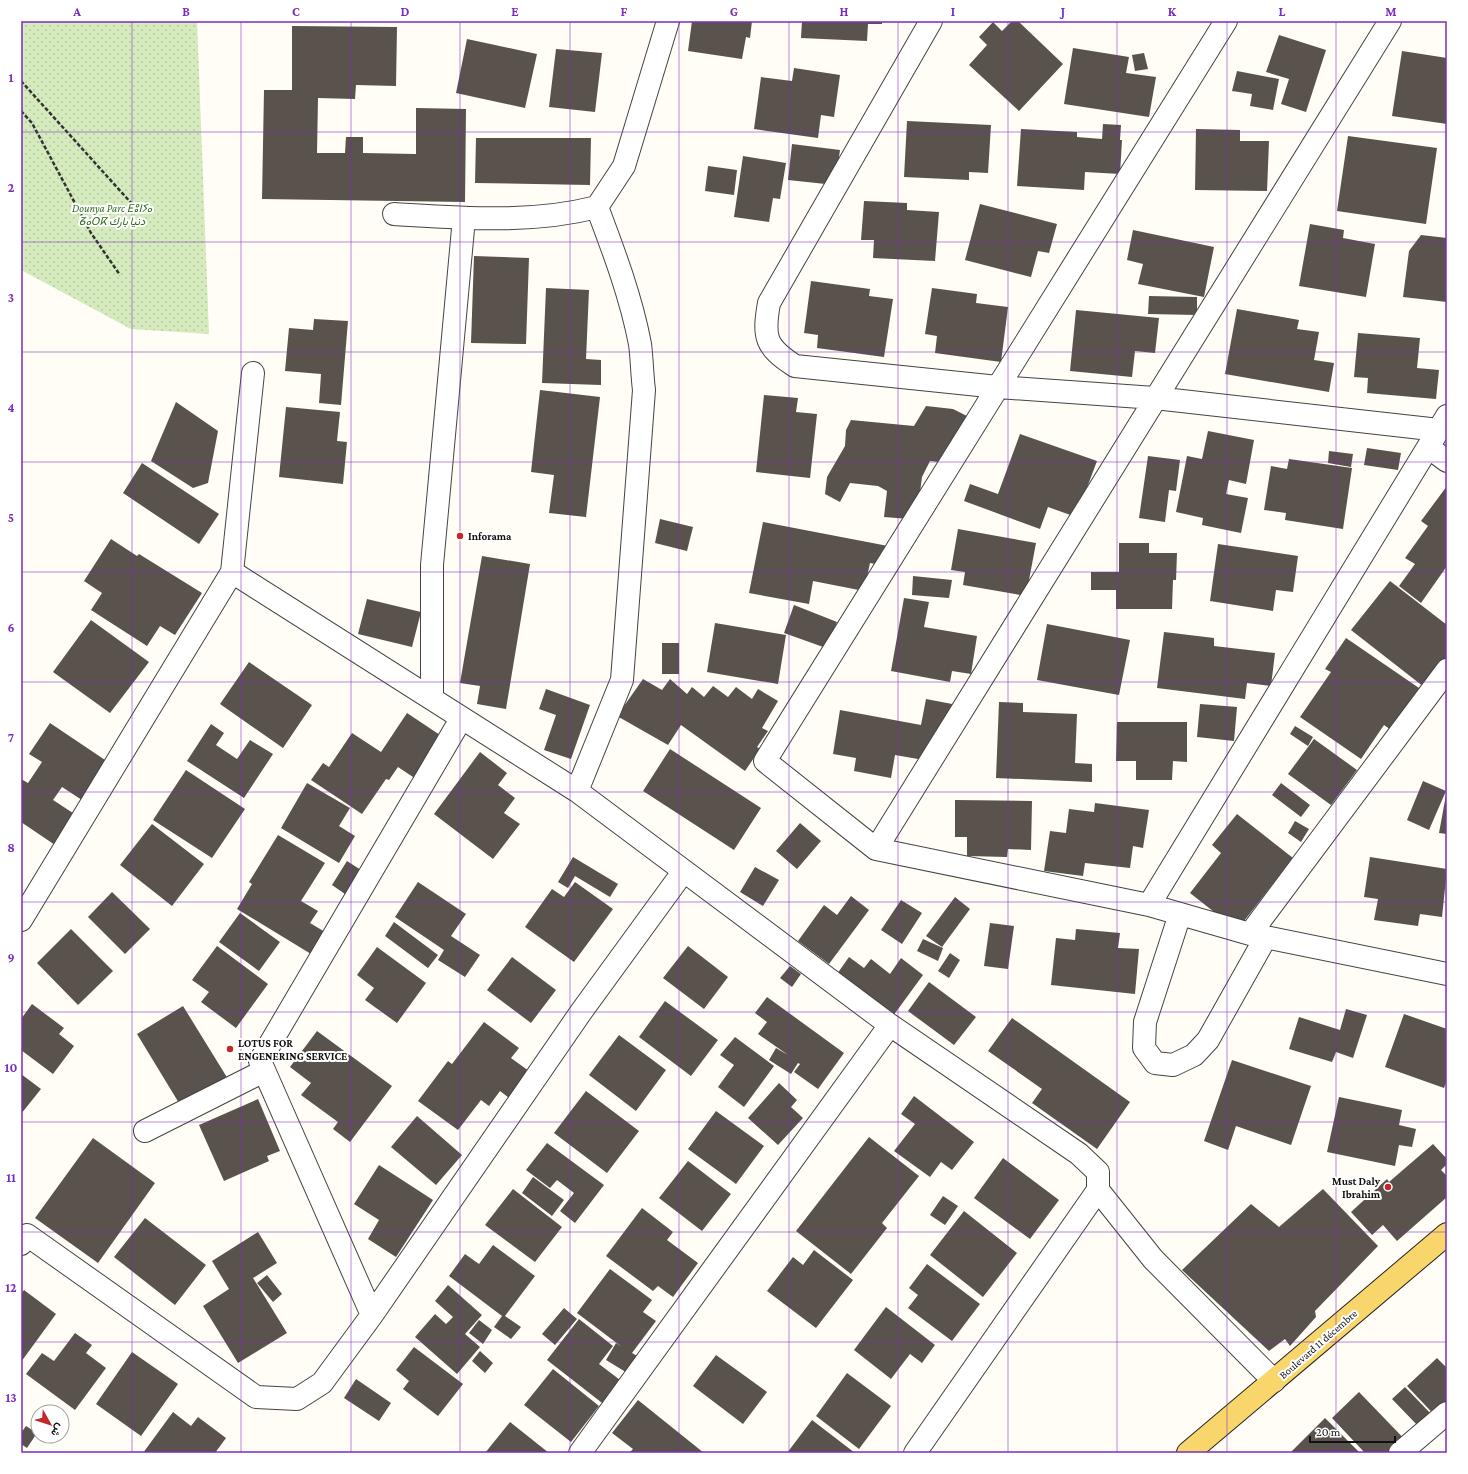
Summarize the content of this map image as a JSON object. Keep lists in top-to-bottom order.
{
  "streets": {
    "main road": ["Boulevard 11 décembre"]
  },
  "parks": ["Dounya Parc ⴹⵓⵏⵢⴰ ⵒⴰⵔⴽ دنيا بارك"],
  "places": ["Inforama", "LOTUS FOR ENGENERING SERVICE", "Must Daly Ibrahim"],
  "scale_bar": "20 m",
  "north": "bottom right",
  "grid": {
    "columns": [
      "A",
      "B",
      "C",
      "D",
      "E",
      "F",
      "G",
      "H",
      "I",
      "J",
      "K",
      "L",
      "M"
    ],
    "rows": [
      "1",
      "2",
      "3",
      "4",
      "5",
      "6",
      "7",
      "8",
      "9",
      "10",
      "11",
      "12",
      "13"
    ]
  }
}
